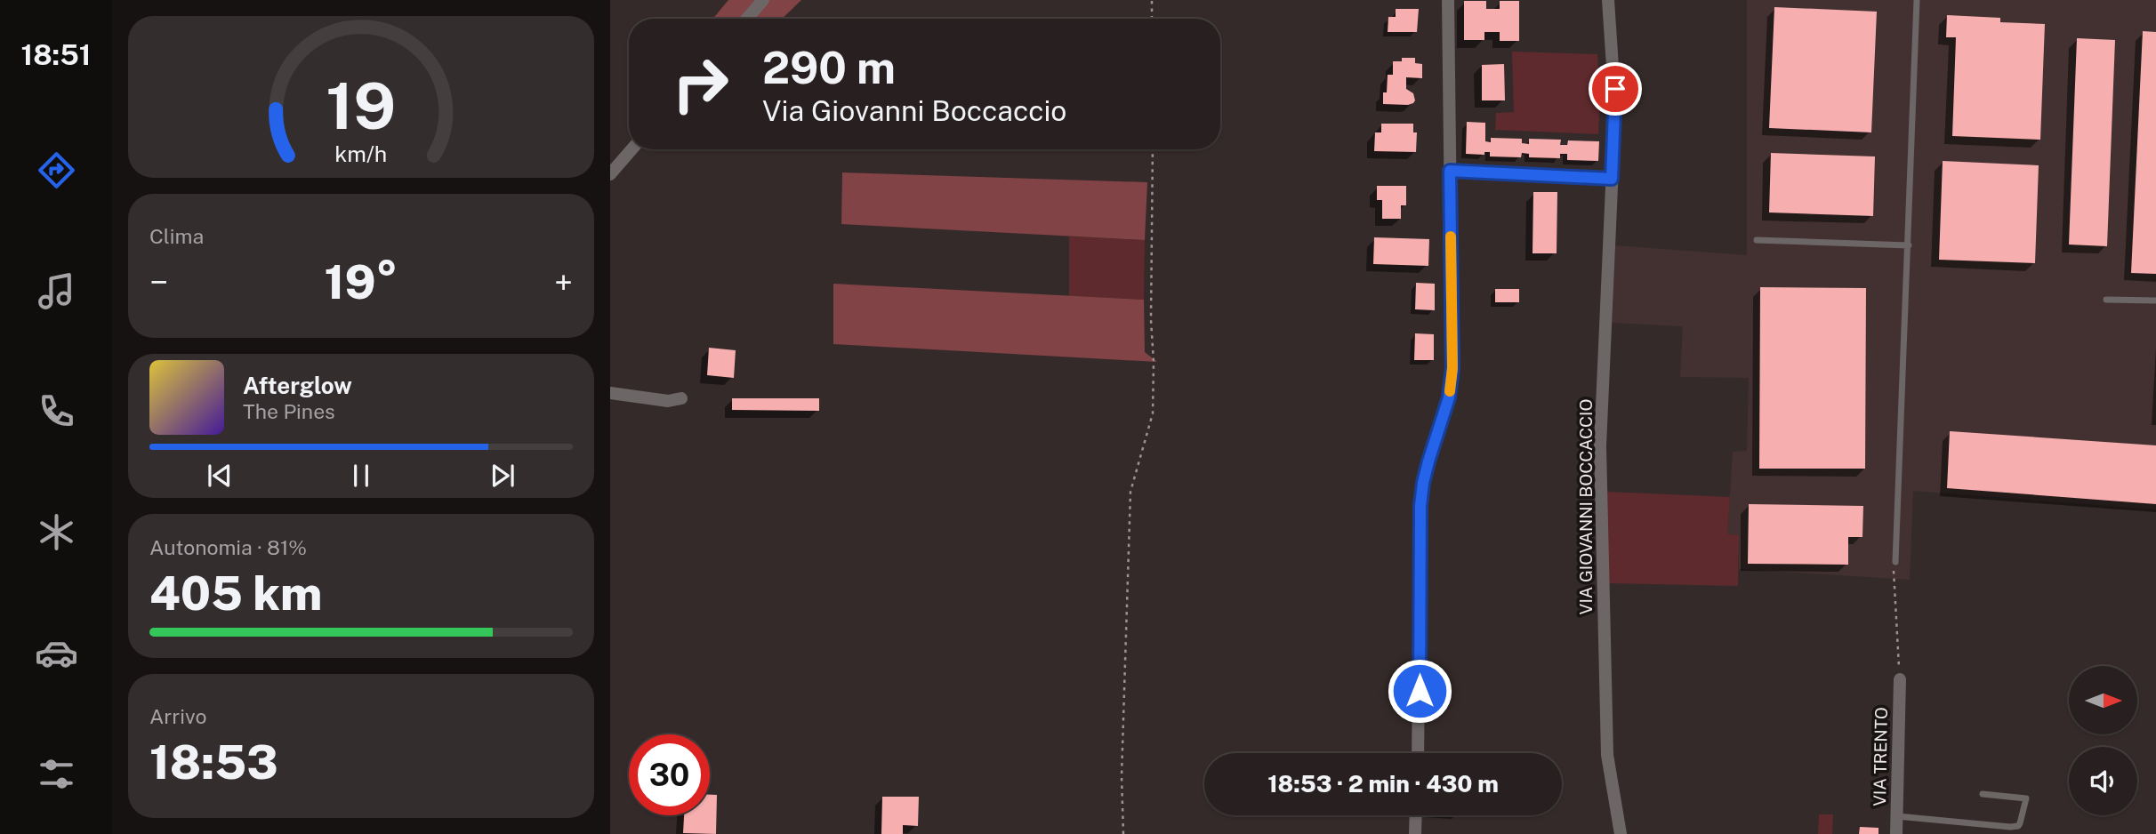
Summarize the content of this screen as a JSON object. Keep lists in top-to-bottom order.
{
  "streets": {
    "street": ["VIA GIOVANNI BOCCACCIO", "VIA TRENTO"]
  },
  "north": "right",
  "page": {
    "tabs": "18:51",
    "turn": ["290 m", "Via Giovanni Boccaccio"],
    "tile": [
      "Clima",
      ["Autonomia · 81%", "405 km"],
      ["Arrivo", "18:53"]
    ],
    "heat": ["−", "19°", "+"],
    "song": ["Afterglow", "The Pines"],
    "limit": "30",
    "trip": "18:53 · 2 min · 430 m",
    "gauge": ["19", "km/h"]
  }
}
